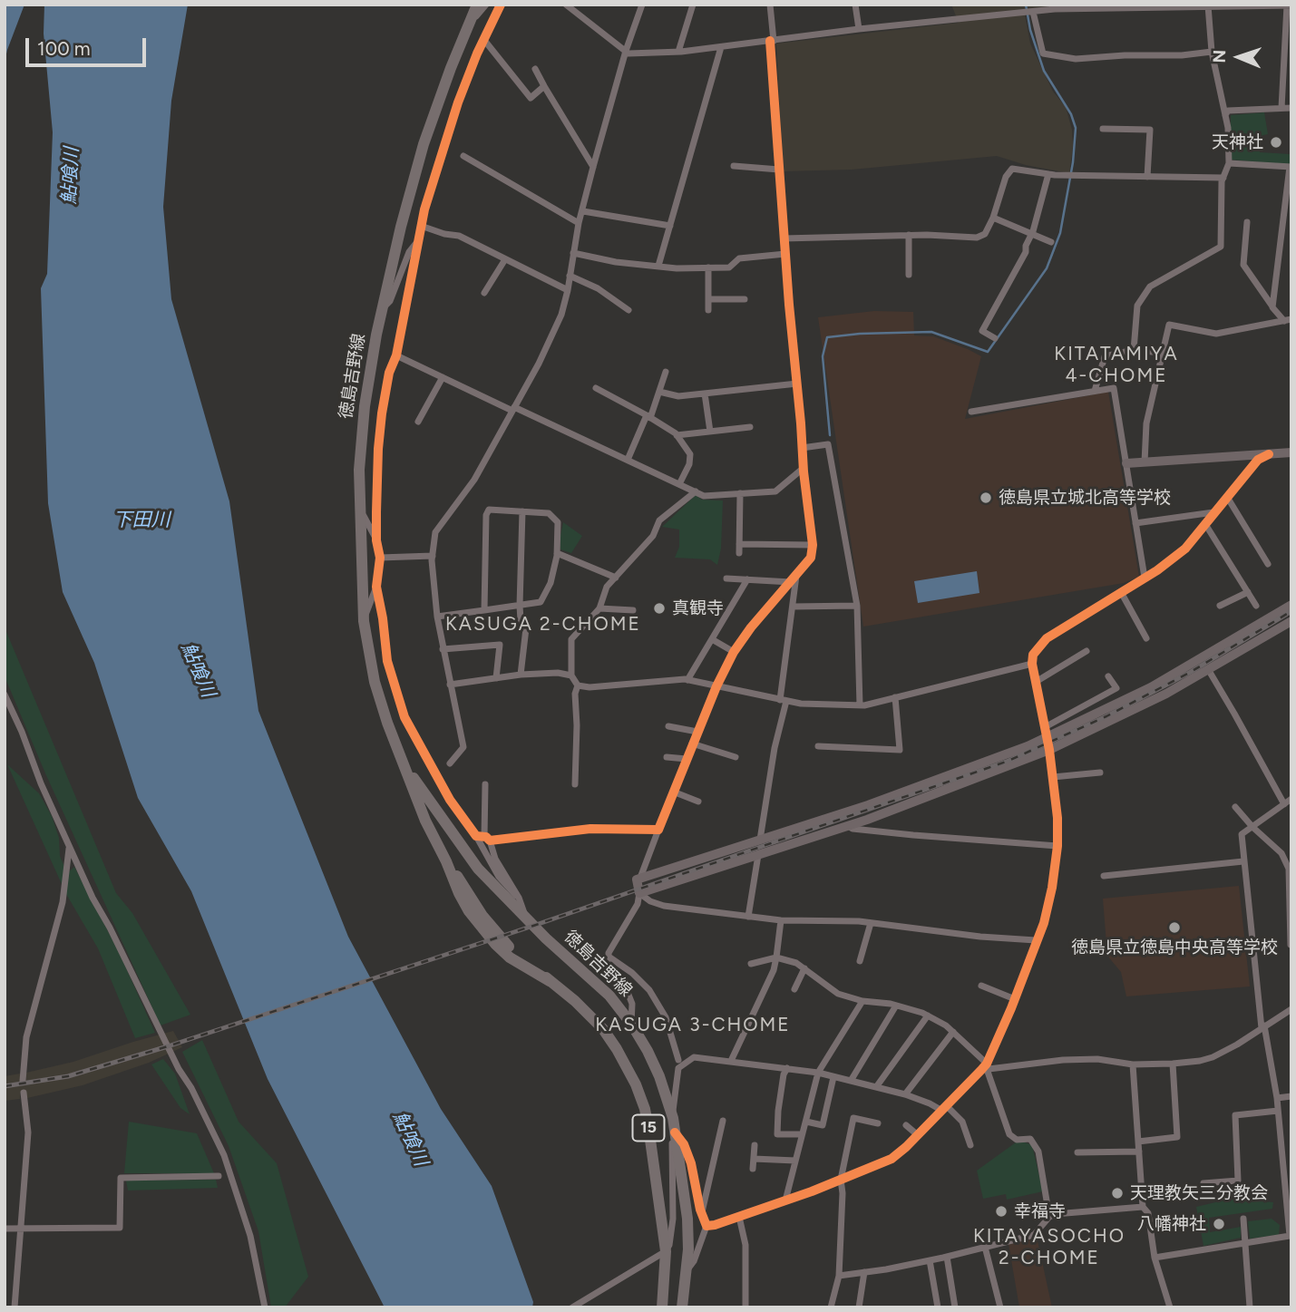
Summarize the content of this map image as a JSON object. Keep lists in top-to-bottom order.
{
  "streets": {
    "main road": ["徳島吉野線", "15"]
  },
  "districts": [
    "KITATAMIYA 4-CHOME",
    "KASUGA 2-CHOME",
    "KASUGA 3-CHOME",
    "KITAYASOCHO 2-CHOME"
  ],
  "water": ["鮎喰川", "下田川"],
  "places": [
    "天神社",
    "徳島県立城北高等学校",
    "真観寺",
    "徳島県立徳島中央高等学校",
    "天理教矢三分教会",
    "幸福寺",
    "八幡神社"
  ],
  "scale_bar": "100 m",
  "north": "left"
}
